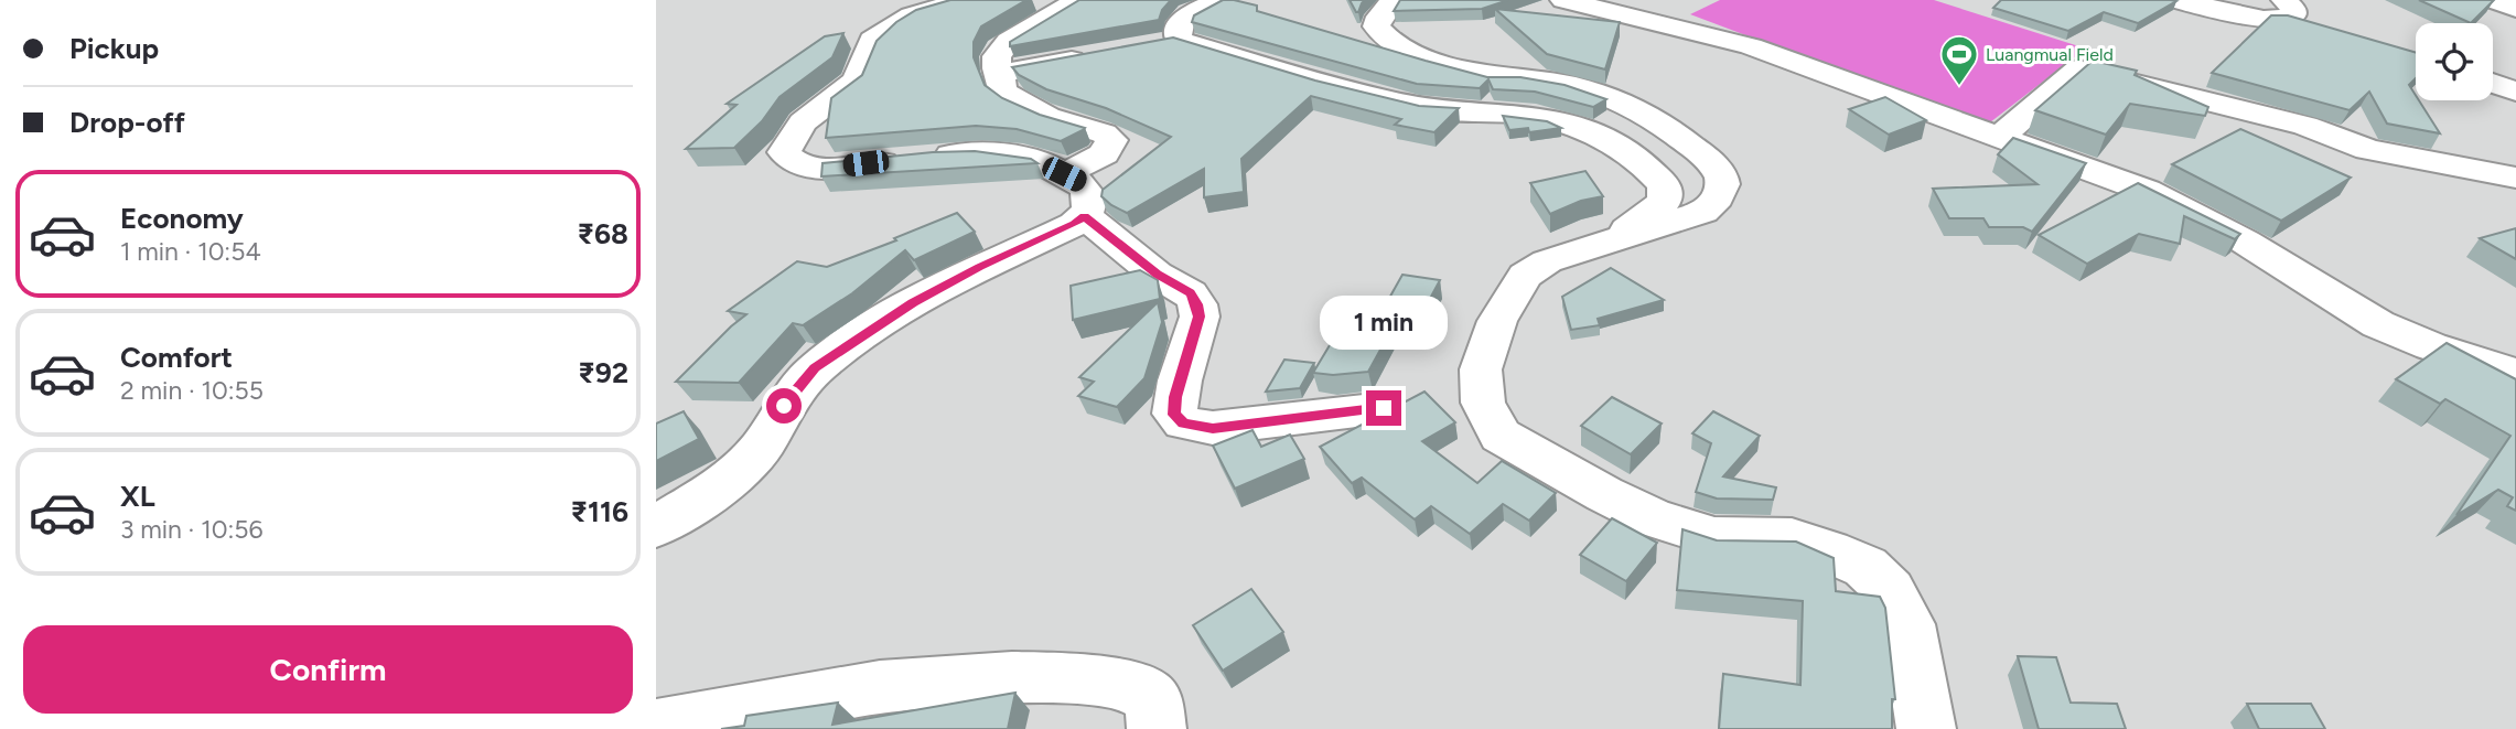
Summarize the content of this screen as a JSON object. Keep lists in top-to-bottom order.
{
  "places": {
    "sports": ["Luangmual Field"]
  },
  "page": {
    "banner": ["Pickup", "Drop-off"],
    "list": [
      {
        "name": "Economy",
        "note": "1 min · 10:54",
        "value": "₹68"
      },
      {
        "name": "Comfort",
        "note": "2 min · 10:55",
        "value": "₹92"
      },
      {
        "name": "XL",
        "note": "3 min · 10:56",
        "value": "₹116"
      }
    ],
    "bubble": "1 min",
    "buttons": "Confirm"
  }
}
